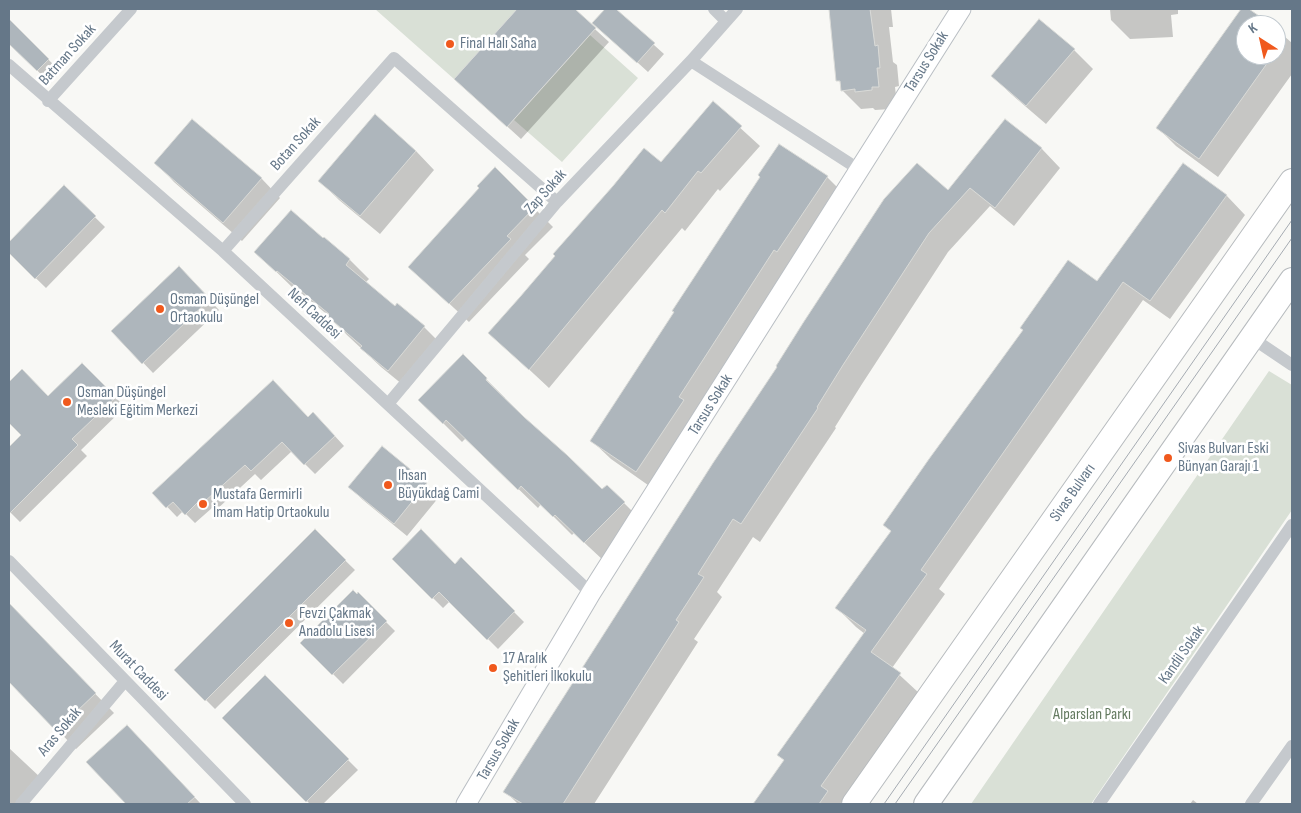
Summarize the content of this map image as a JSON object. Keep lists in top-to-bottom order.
{
  "streets": {
    "highway": ["Sivas Bulvarı"],
    "street": [
      "Batman Sokak",
      "Tarsus Sokak",
      "Botan Sokak",
      "Zap Sokak",
      "Nefi Caddesi",
      "Kandil Sokak",
      "Murat Caddesi",
      "Aras Sokak"
    ]
  },
  "crossings": [
    ["Batman Sokak", "Nefi Caddesi"],
    ["Tarsus Sokak", "Nefi Caddesi"],
    ["Botan Sokak", "Zap Sokak"],
    ["Botan Sokak", "Nefi Caddesi"],
    ["Zap Sokak", "Nefi Caddesi"],
    ["Murat Caddesi", "Aras Sokak"]
  ],
  "parks": ["Alparslan Parkı"],
  "places": [
    "Final Halı Saha",
    "Osman Düşüngel Ortaokulu",
    "Osman Düşüngel Mesleki Eğitim Merkezi",
    "Sivas Bulvarı Eski Bünyan Garajı 1",
    "Ihsan Büyükdağ Cami",
    "Mustafa Germirli İmam Hatip Ortaokulu",
    "Fevzi Çakmak Anadolu Lisesi",
    "17 Aralık Şehitleri İlkokulu"
  ],
  "north": "top left"
}
